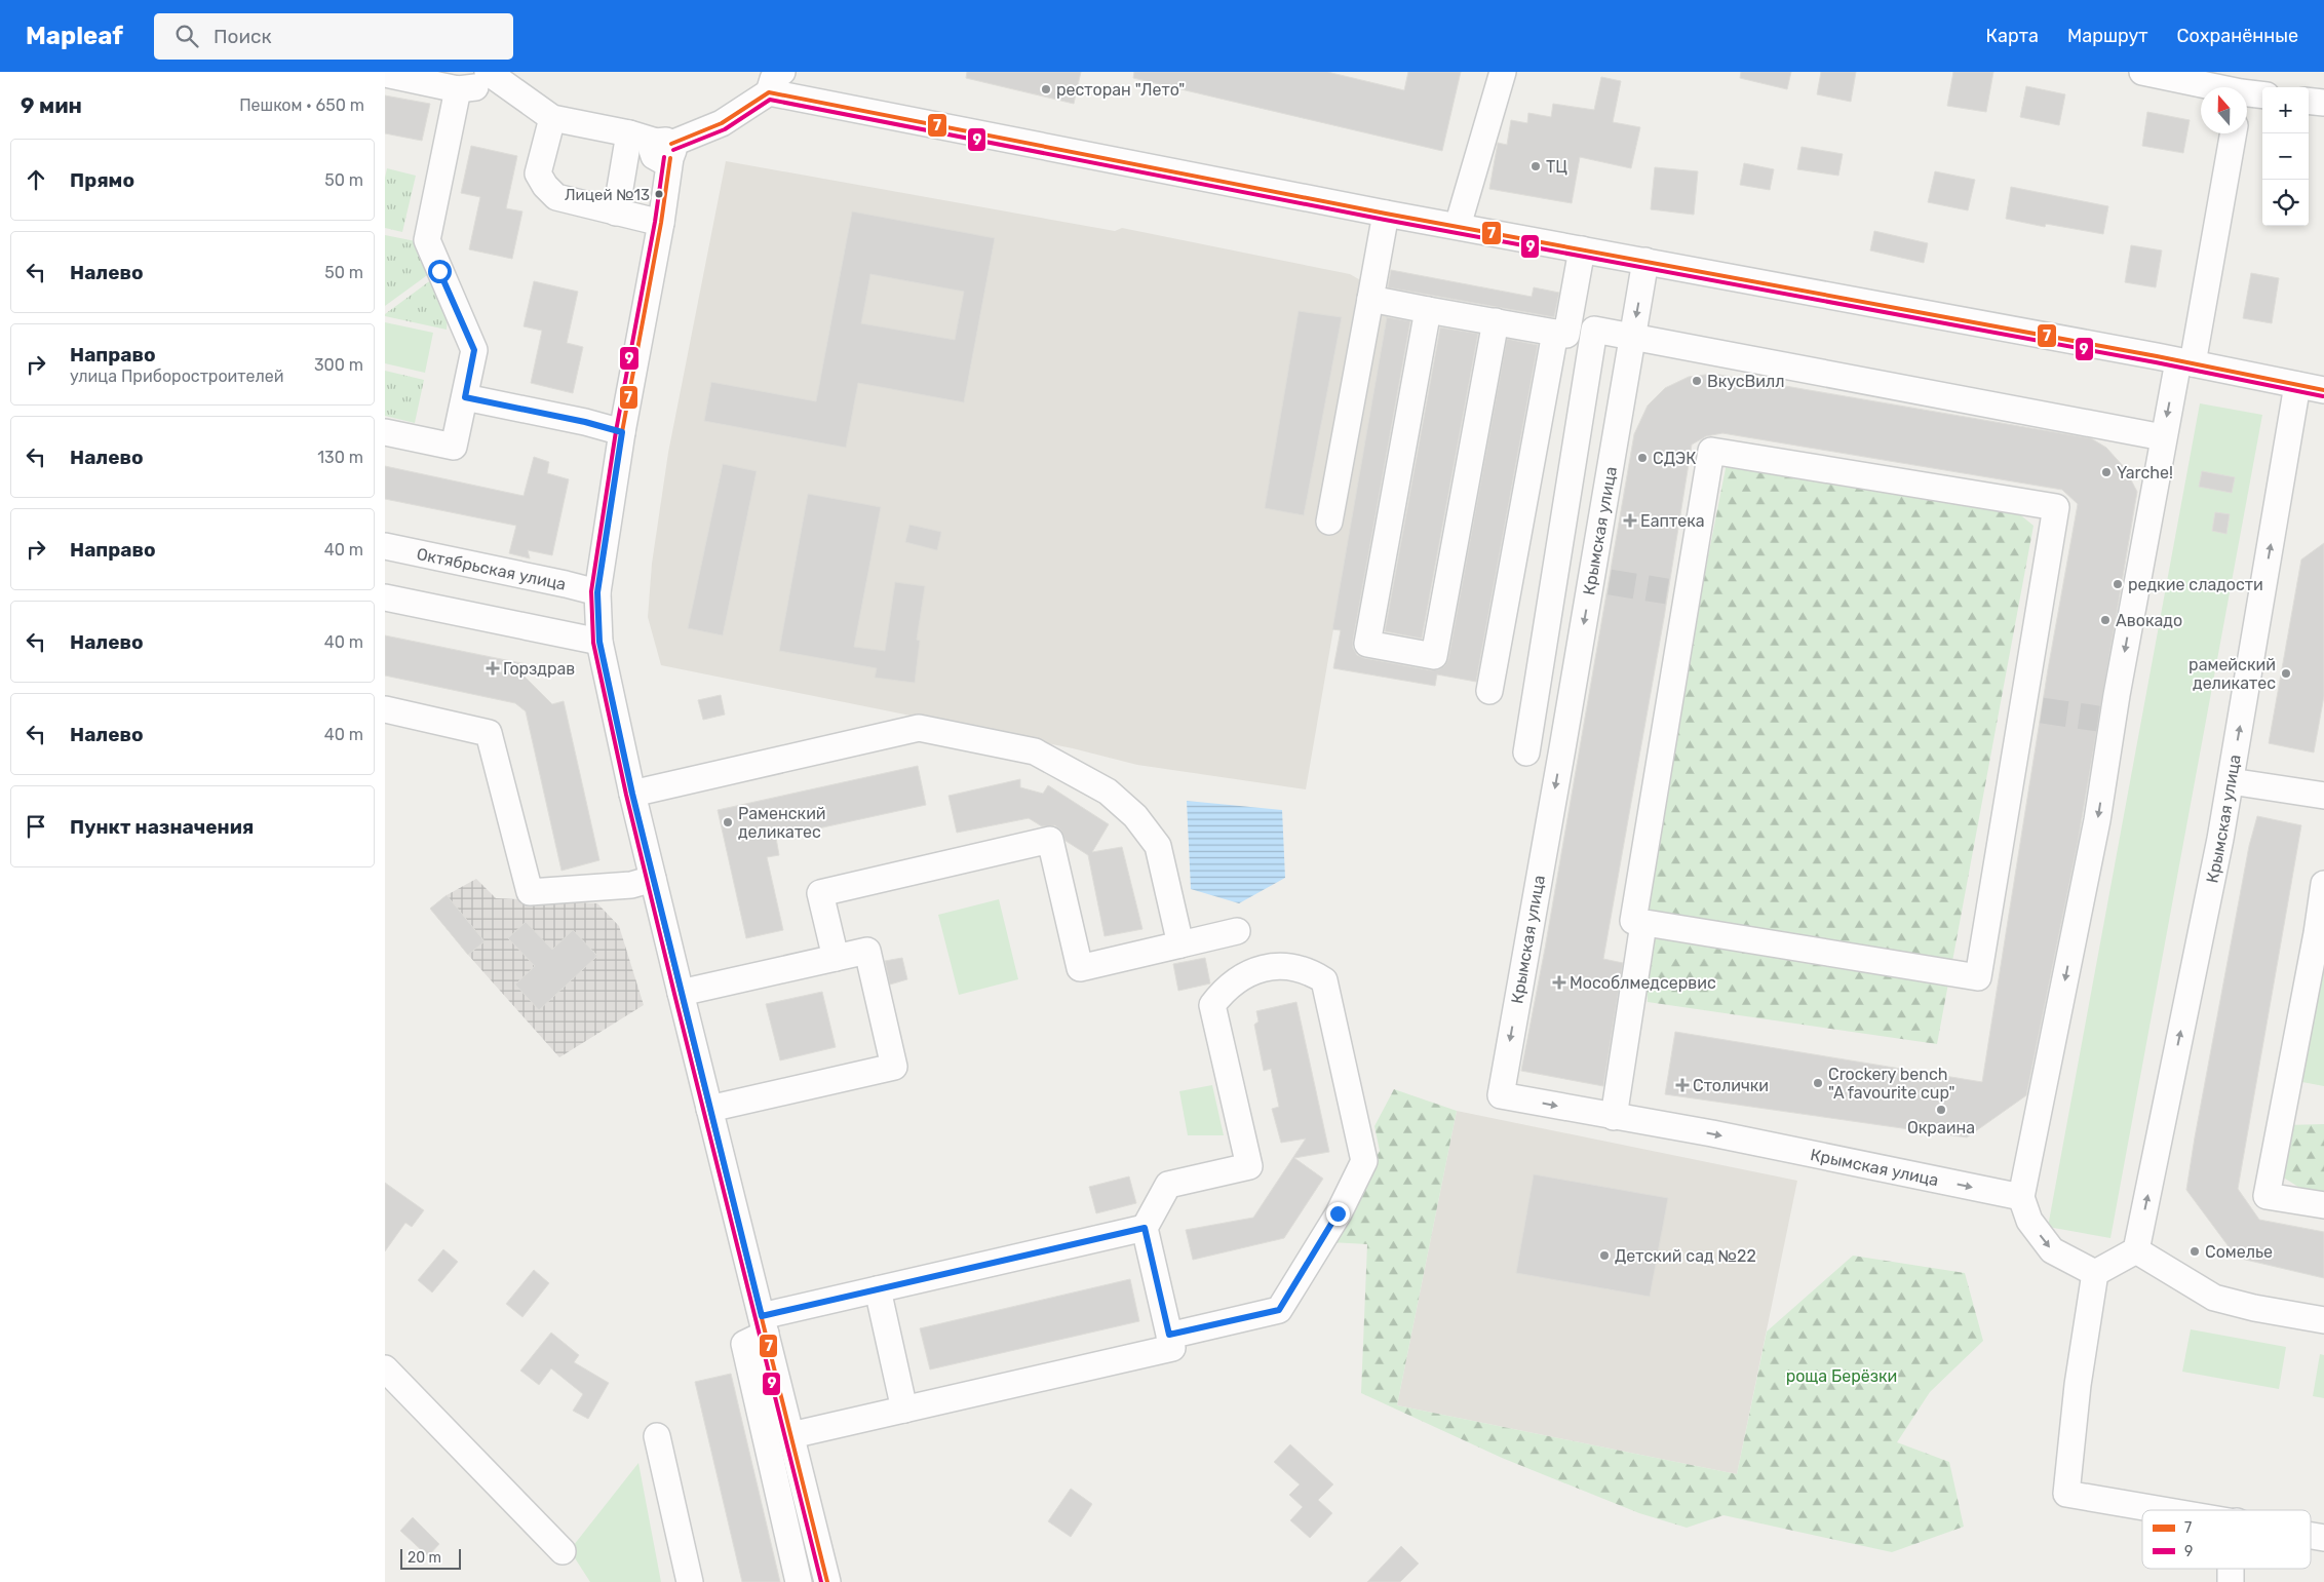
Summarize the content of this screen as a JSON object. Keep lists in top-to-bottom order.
{
  "streets": {
    "street": ["Крымская улица", "Октябрьская улица"]
  },
  "parks": ["роща Берёзки"],
  "places": {
    "other": [
      "ресторан \"Лето\"",
      "ТЦ",
      "Лицей №13",
      "ВкусВилл",
      "СДЭК",
      "Yarche!",
      "редкие сладости",
      "Авокадо",
      "рамейский деликатес",
      "Раменский деликатес",
      "Crockery bench \"A favourite cup\"",
      "Окраина",
      "Сомелье",
      "Детский сад №22"
    ],
    "health": [
      "Еаптека",
      "Горздрав",
      "Мособлмедсервис",
      "Столички"
    ]
  },
  "lines": ["transit line 7", "transit line 9"],
  "legend": ["7", "9"],
  "scale_bar": "20 m",
  "north": "top",
  "page": {
    "header": "Mapleaf",
    "search": "Поиск",
    "nav": ["Карта", "Маршрут", "Сохранённые"],
    "heading": ["9 мин", "Пешком · 650 m"],
    "map_buttons": ["+", "−"],
    "list": [
      ["Прямо", "50 m"],
      ["Налево", "50 m"],
      ["Направо", "улица Приборостроителей", "300 m"],
      ["Налево", "130 m"],
      ["Направо", "40 m"],
      ["Налево", "40 m"],
      ["Налево", "40 m"],
      "Пункт назначения"
    ],
    "scale": "20 m"
  }
}
